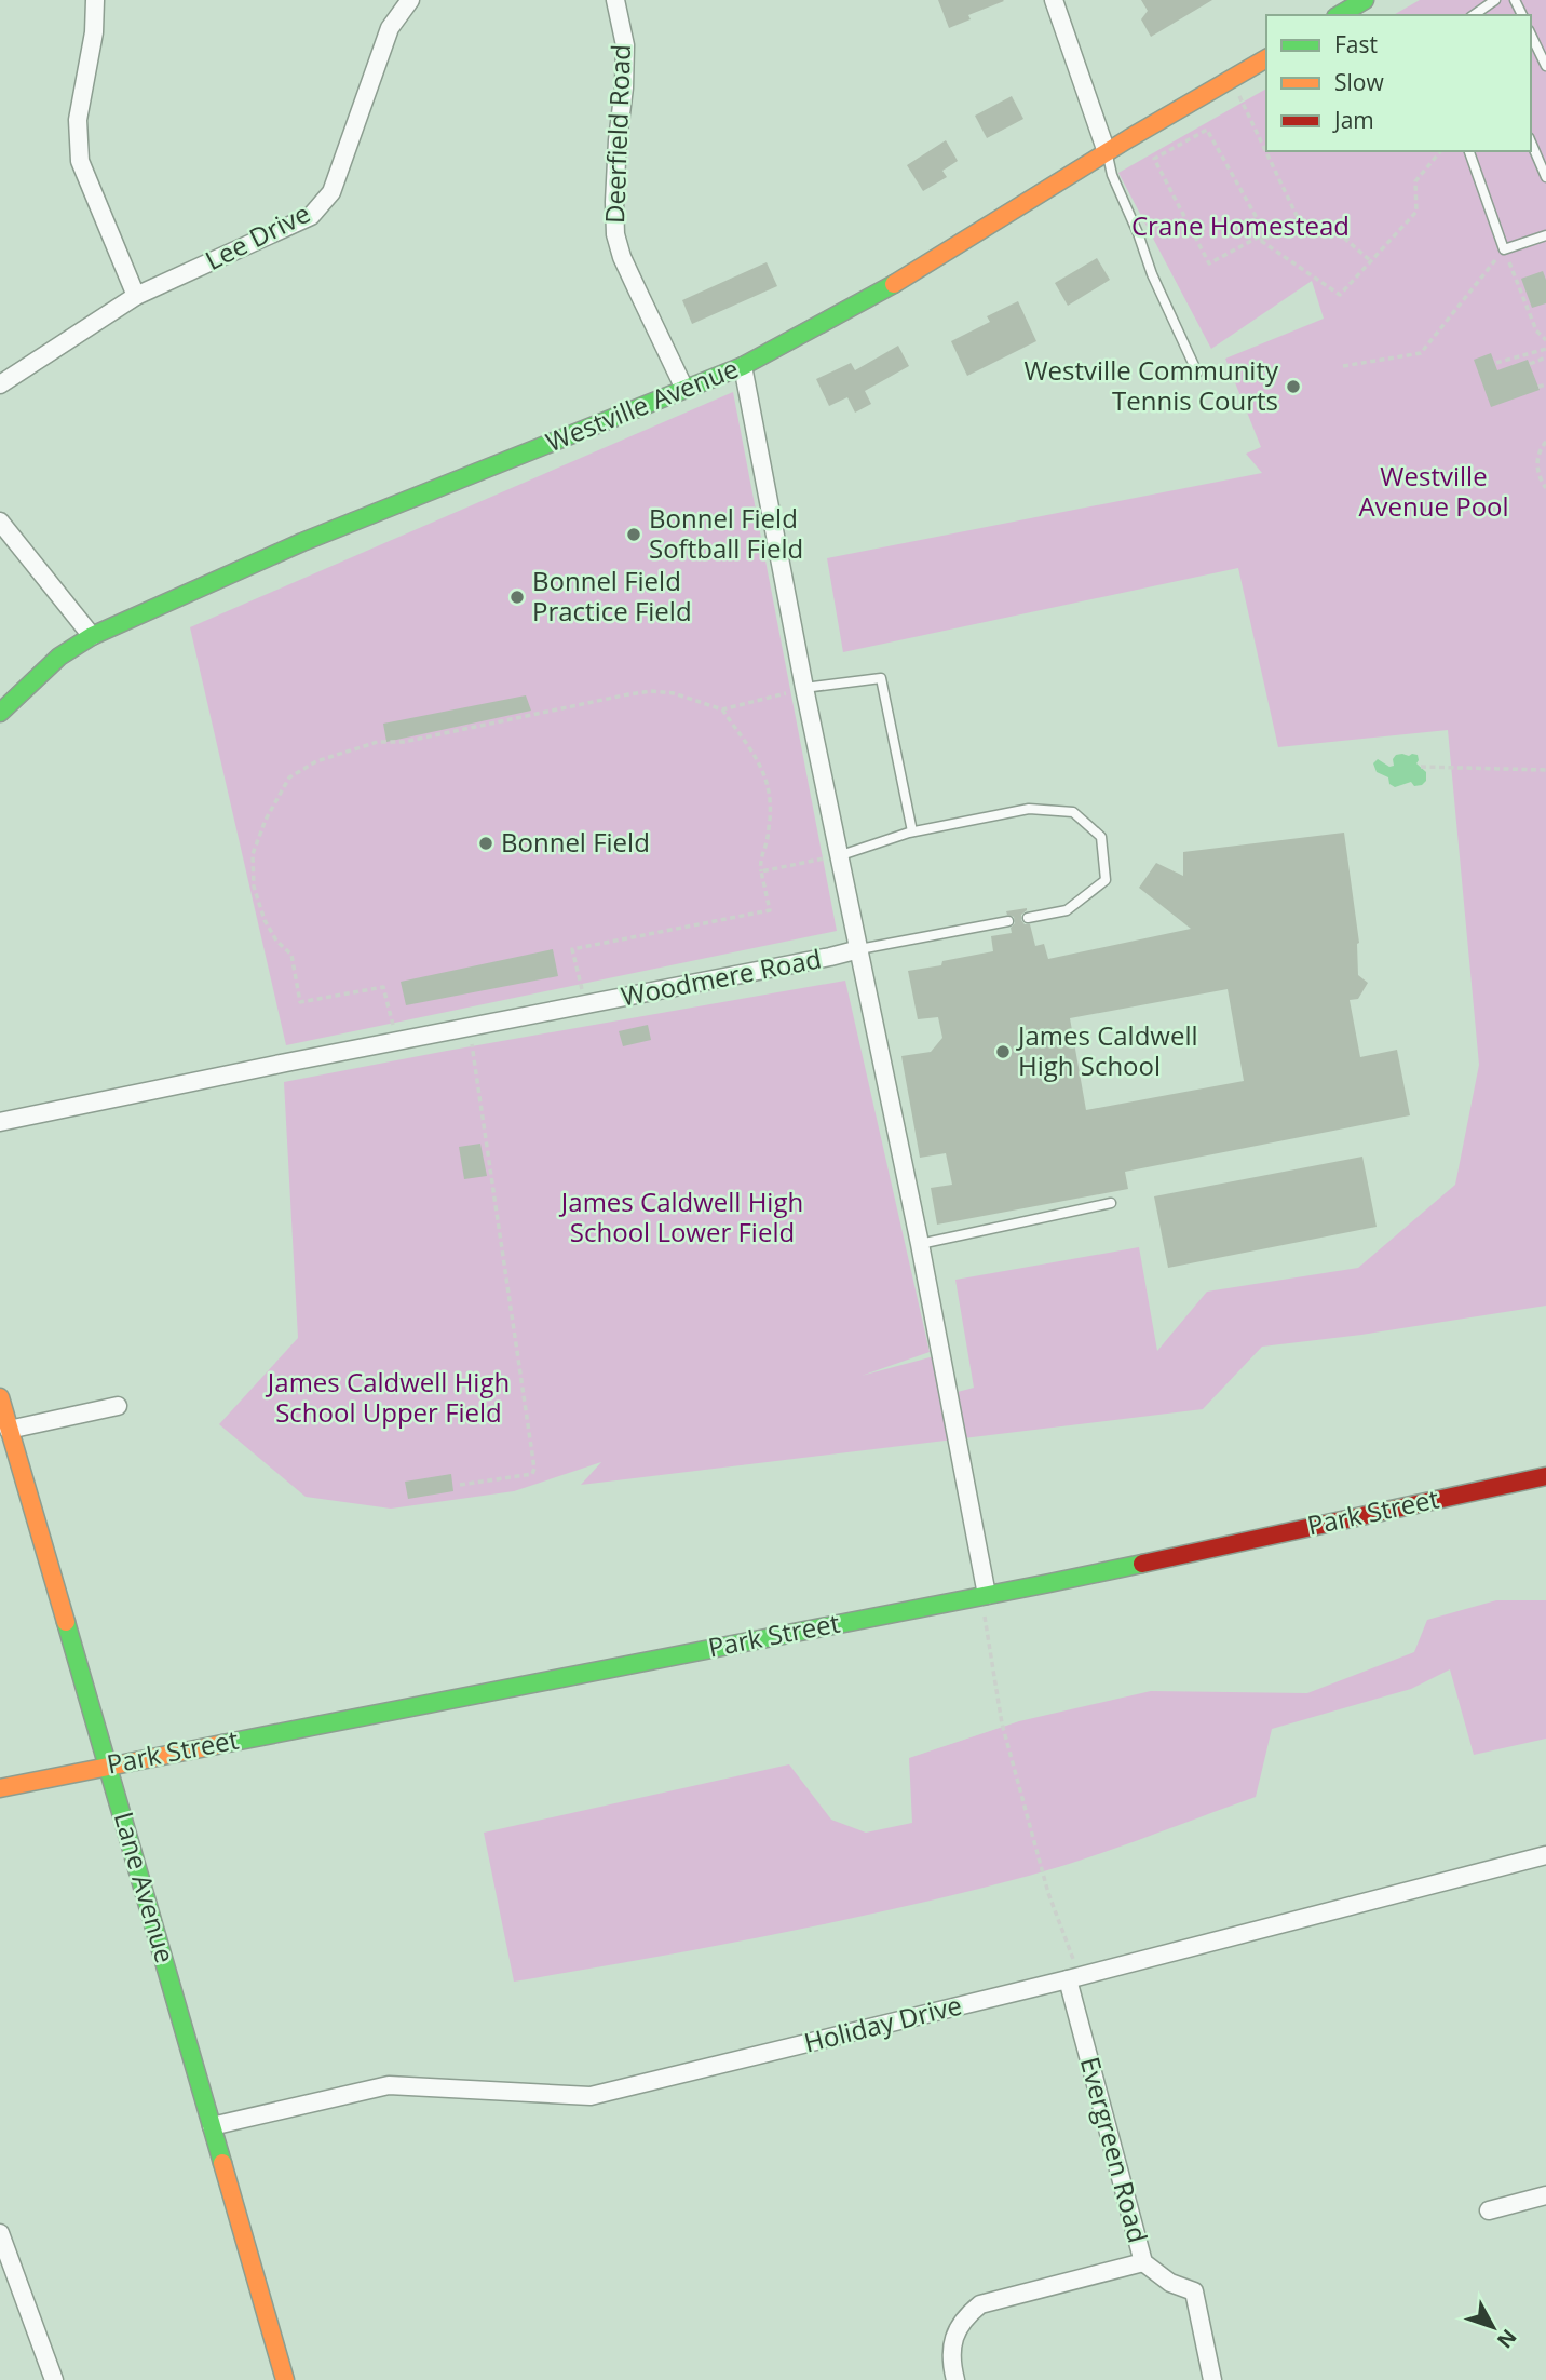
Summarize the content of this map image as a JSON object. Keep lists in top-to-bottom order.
{
  "streets": {
    "street": [
      "Deerfield Road",
      "Lee Drive",
      "Westville Avenue",
      "Woodmere Road",
      "Park Street",
      "Lane Avenue",
      "Holiday Drive",
      "Evergreen Road"
    ]
  },
  "crossings": [
    ["Deerfield Road", "Westville Avenue"],
    ["Park Street", "Lane Avenue"],
    ["Lane Avenue", "Holiday Drive"],
    ["Holiday Drive", "Evergreen Road"]
  ],
  "parks": [
    "Crane Homestead",
    "Westville Avenue Pool",
    "James Caldwell High School Lower Field",
    "James Caldwell High School Upper Field"
  ],
  "places": [
    "Westville Community Tennis Courts",
    "Bonnel Field Softball Field",
    "Bonnel Field Practice Field",
    "Bonnel Field",
    "James Caldwell High School"
  ],
  "legend": ["Fast", "Slow", "Jam"],
  "north": "bottom right"
}
